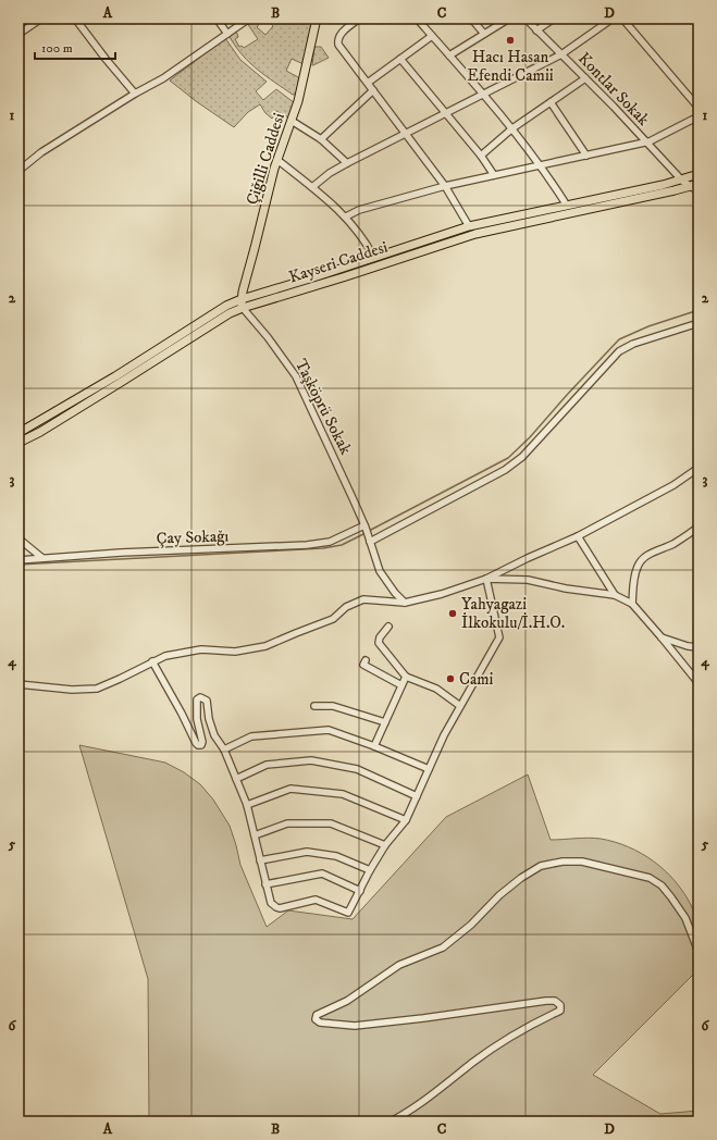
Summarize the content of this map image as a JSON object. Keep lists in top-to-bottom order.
{
  "streets": {
    "main road": ["Çiğilli Caddesi", "Kayseri Caddesi"],
    "street": ["Kontlar Sokak", "Taşköprü Sokak", "Çay Sokağı"]
  },
  "crossings": [
    ["Kontlar Sokak", "Kayseri Caddesi"],
    ["Çiğilli Caddesi", "Kayseri Caddesi"],
    ["Çiğilli Caddesi", "Taşköprü Sokak"],
    ["Kayseri Caddesi", "Taşköprü Sokak"],
    ["Taşköprü Sokak", "Çay Sokağı"]
  ],
  "places": ["Hacı Hasan Efendi Camii", "Yahyagazi İlkokulu/İ.H.O.", "Cami"],
  "scale_bar": "100 m",
  "grid": {
    "columns": [
      "A",
      "B",
      "C",
      "D"
    ],
    "rows": [
      "1",
      "2",
      "3",
      "4",
      "5",
      "6"
    ]
  }
}
